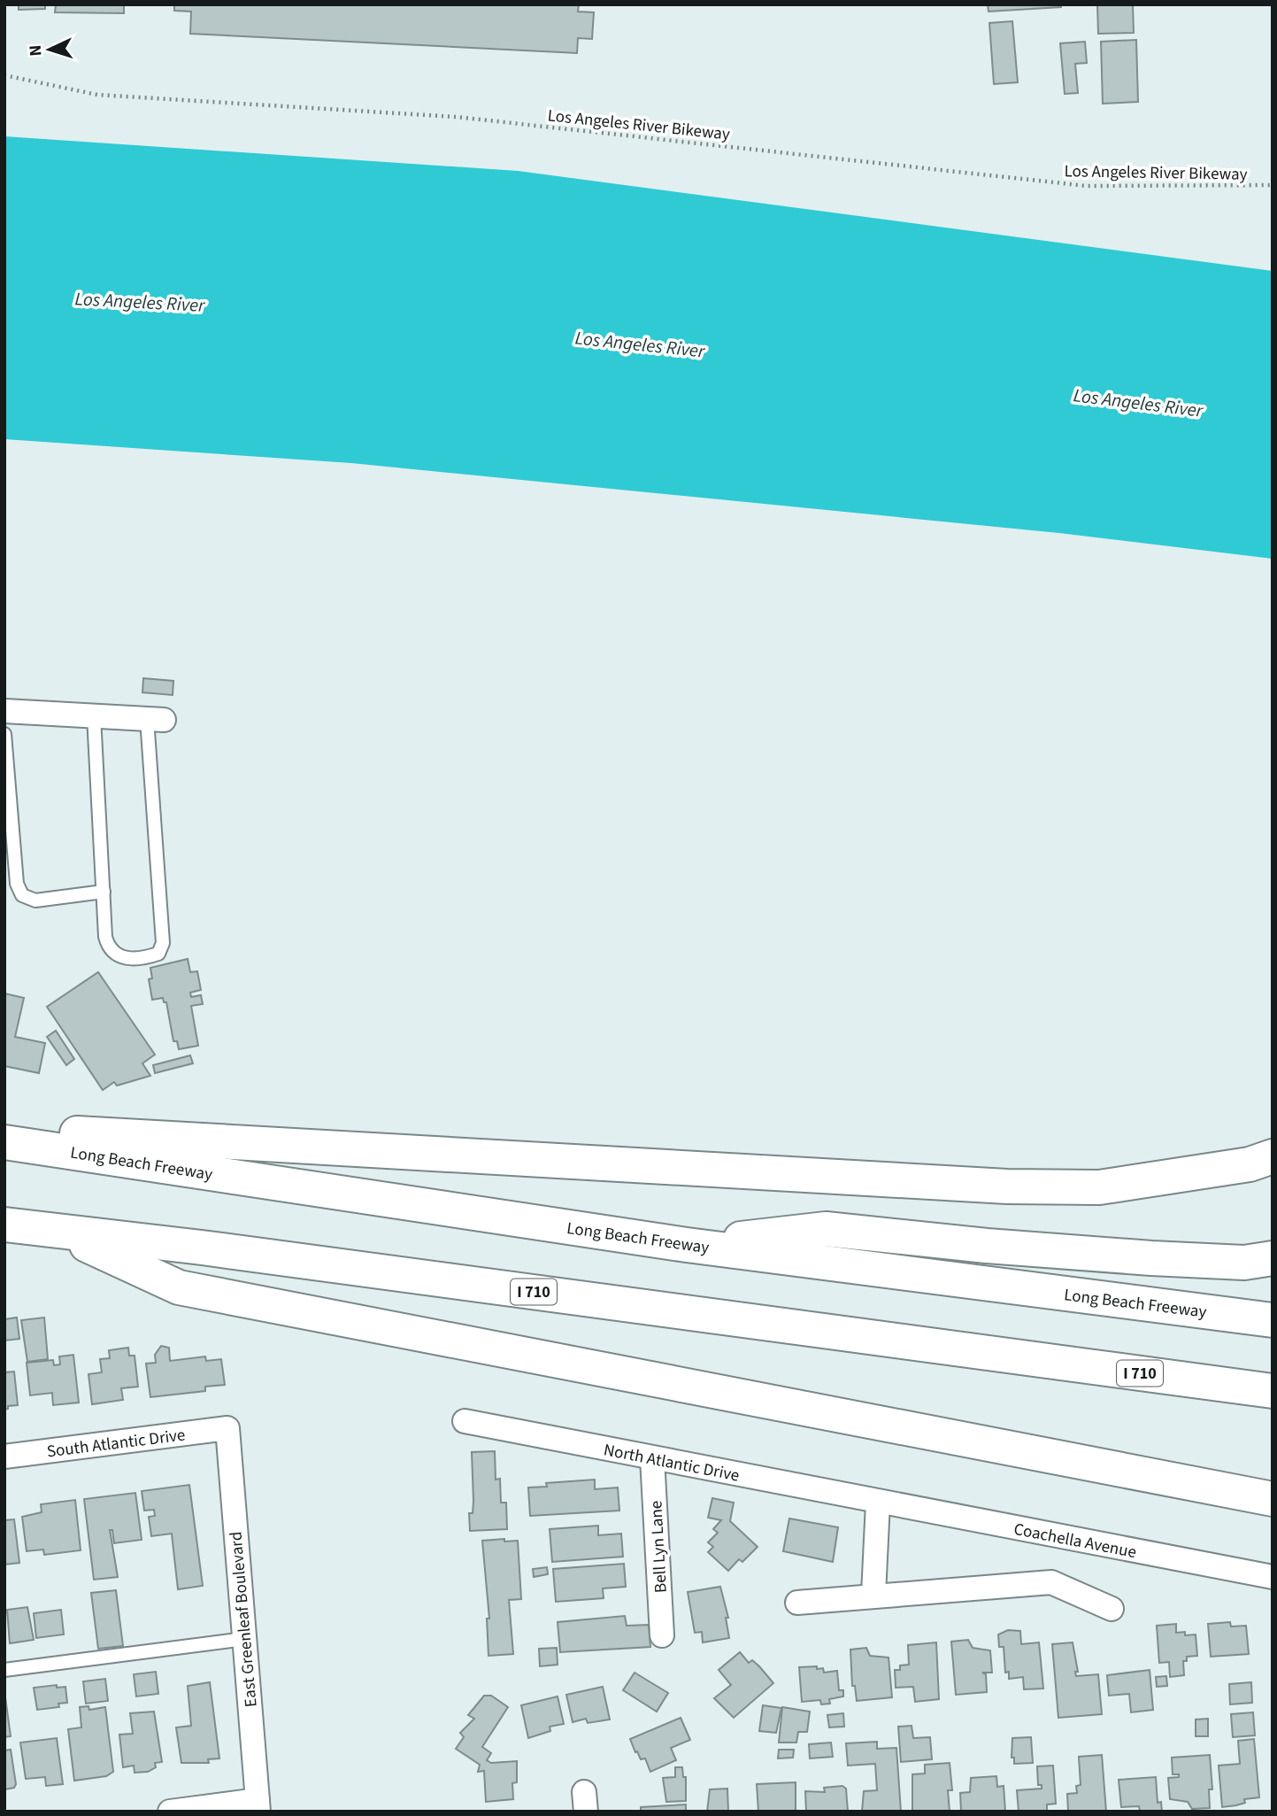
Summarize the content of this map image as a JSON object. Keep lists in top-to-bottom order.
{
  "streets": {
    "highway": ["Long Beach Freeway", "I 710"],
    "street": [
      "South Atlantic Drive",
      "North Atlantic Drive",
      "Coachella Avenue",
      "Bell Lyn Lane",
      "East Greenleaf Boulevard"
    ],
    "path": ["Los Angeles River Bikeway"]
  },
  "crossings": [
    ["South Atlantic Drive", "East Greenleaf Boulevard"],
    ["North Atlantic Drive", "Coachella Avenue"],
    ["North Atlantic Drive", "Bell Lyn Lane"]
  ],
  "water": ["Los Angeles River"],
  "north": "left"
}
